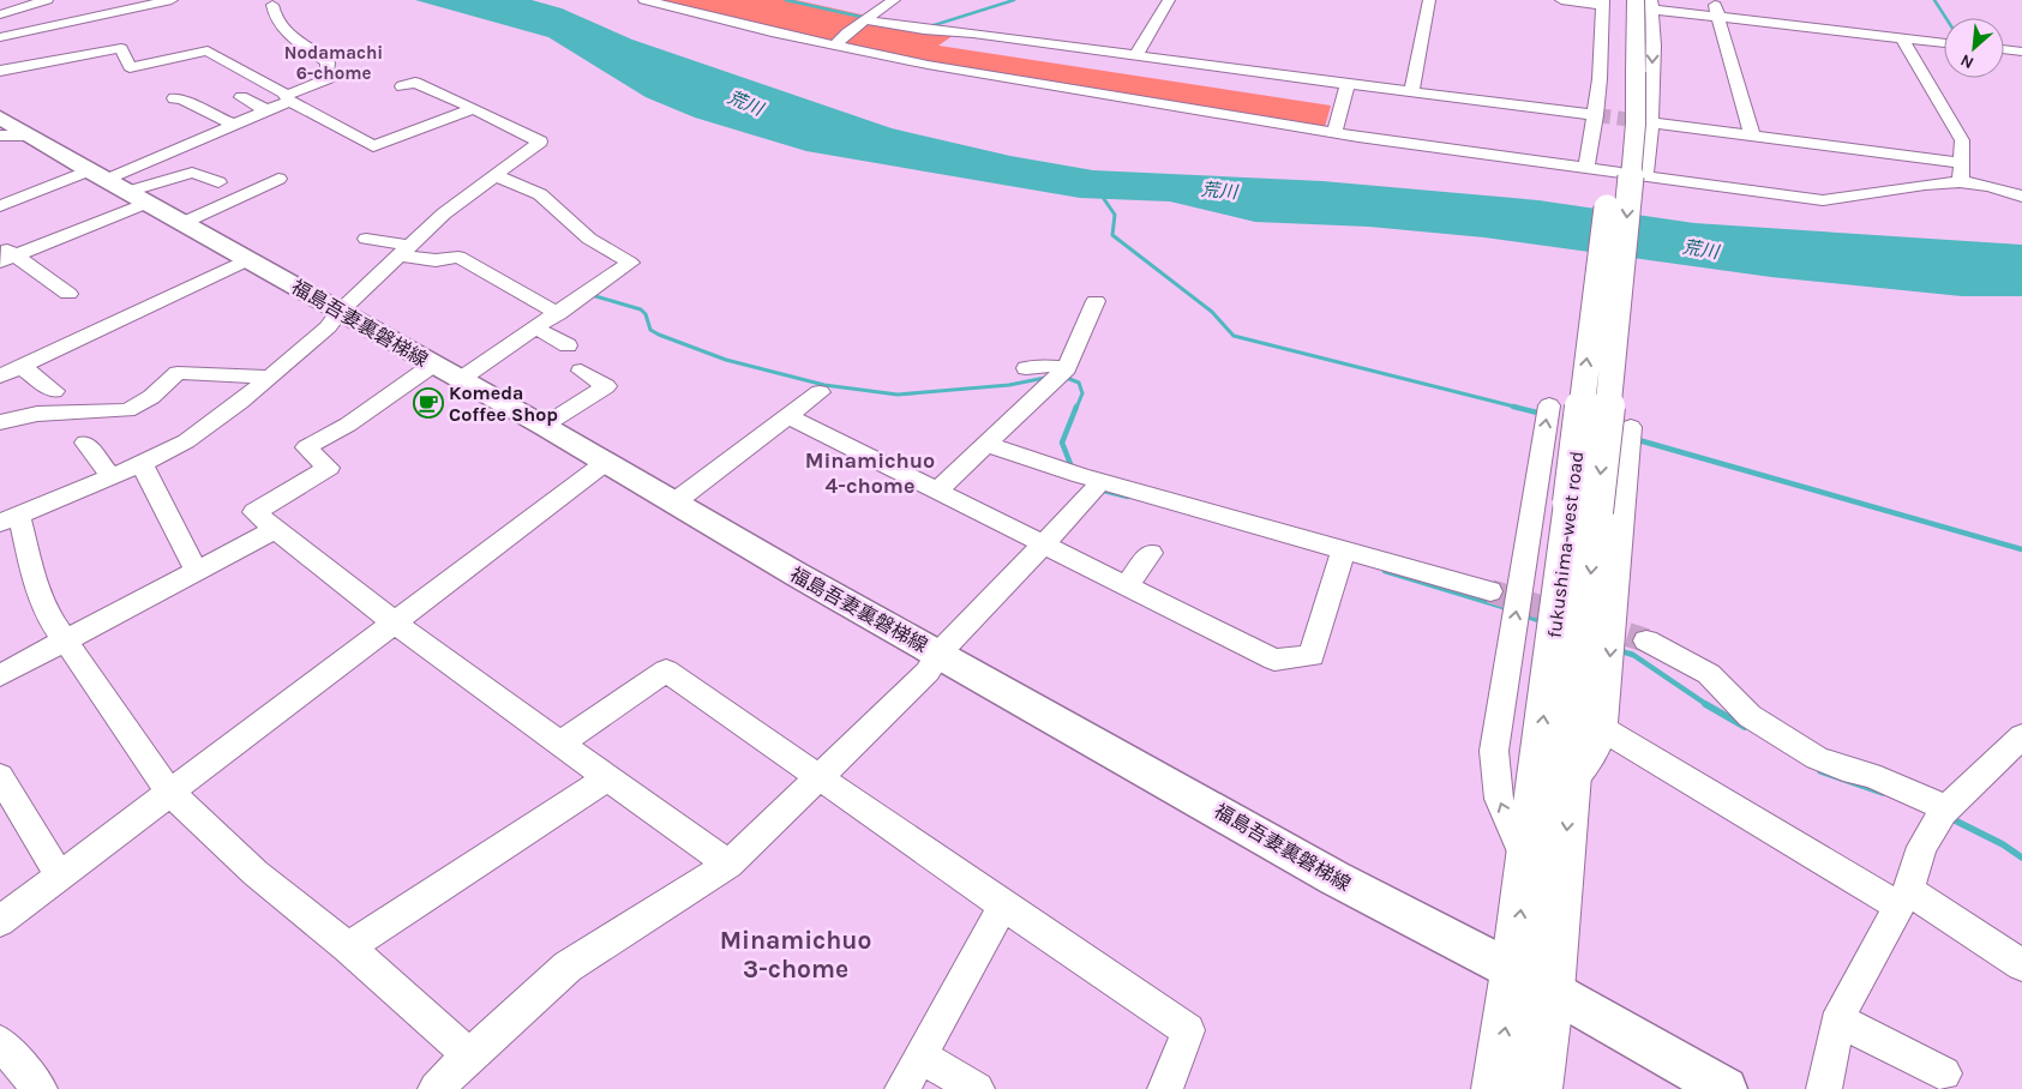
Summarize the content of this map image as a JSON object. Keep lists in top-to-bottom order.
{
  "streets": {
    "highway": ["fukushima-west road"],
    "main road": ["福島吾妻裏磐梯線"]
  },
  "crossings": [
    ["福島吾妻裏磐梯線", "fukushima-west road"]
  ],
  "districts": ["Nodamachi 6-chome", "Minamichuo 4-chome", "Minamichuo 3-chome"],
  "water": ["荒川"],
  "places": {
    "cafe": ["Komeda Coffee Shop"]
  },
  "north": "bottom left"
}
